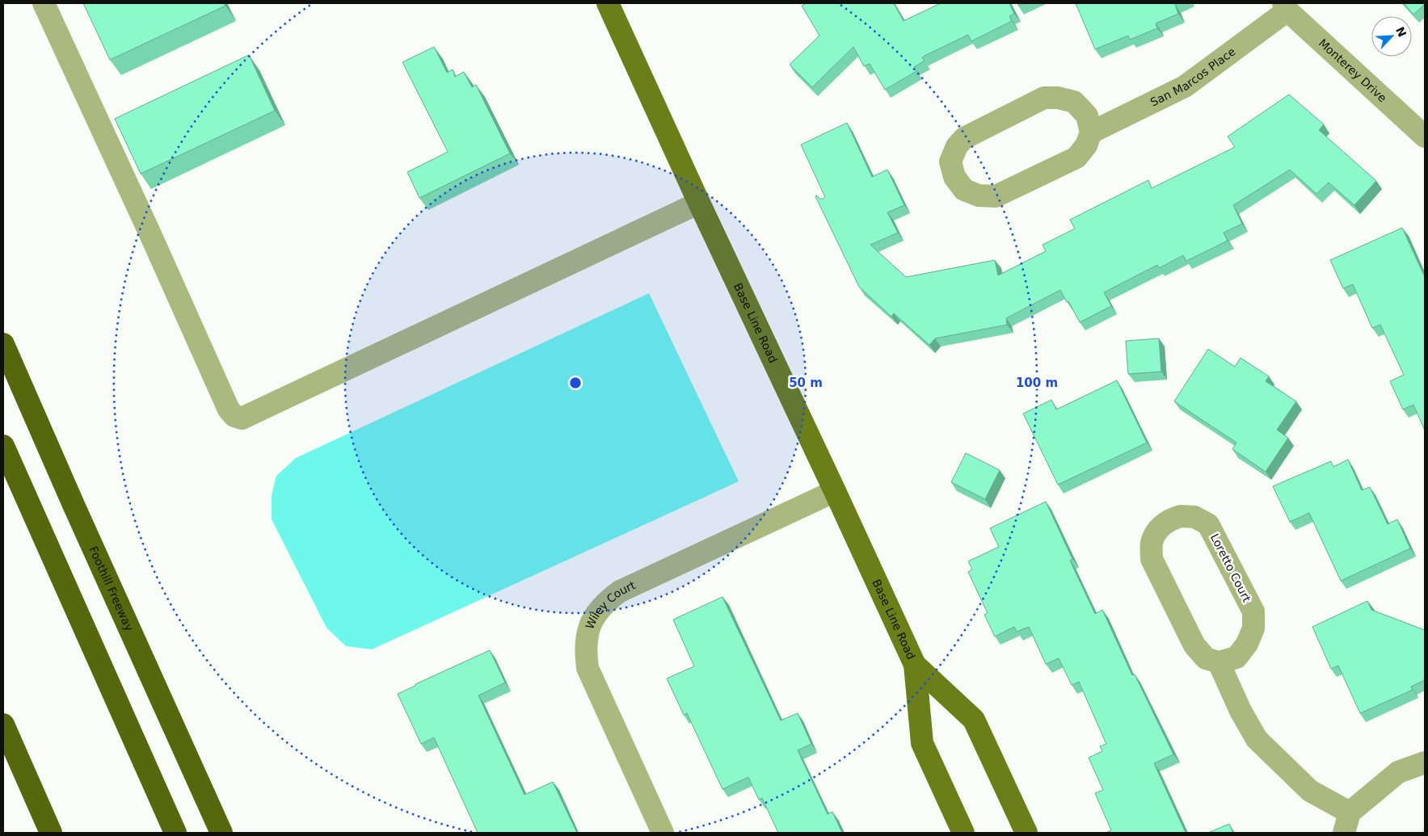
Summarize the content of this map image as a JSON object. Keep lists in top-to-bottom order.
{
  "streets": {
    "highway": ["Foothill Freeway"],
    "main road": ["Base Line Road"],
    "street": [
      "Monterey Drive",
      "San Marcos Place",
      "Loretto Court",
      "Wiley Court"
    ]
  },
  "crossings": [
    ["Monterey Drive", "San Marcos Place"],
    ["Base Line Road", "Wiley Court"]
  ],
  "north": "top right",
  "rings": ["50 m", "100 m"]
}
